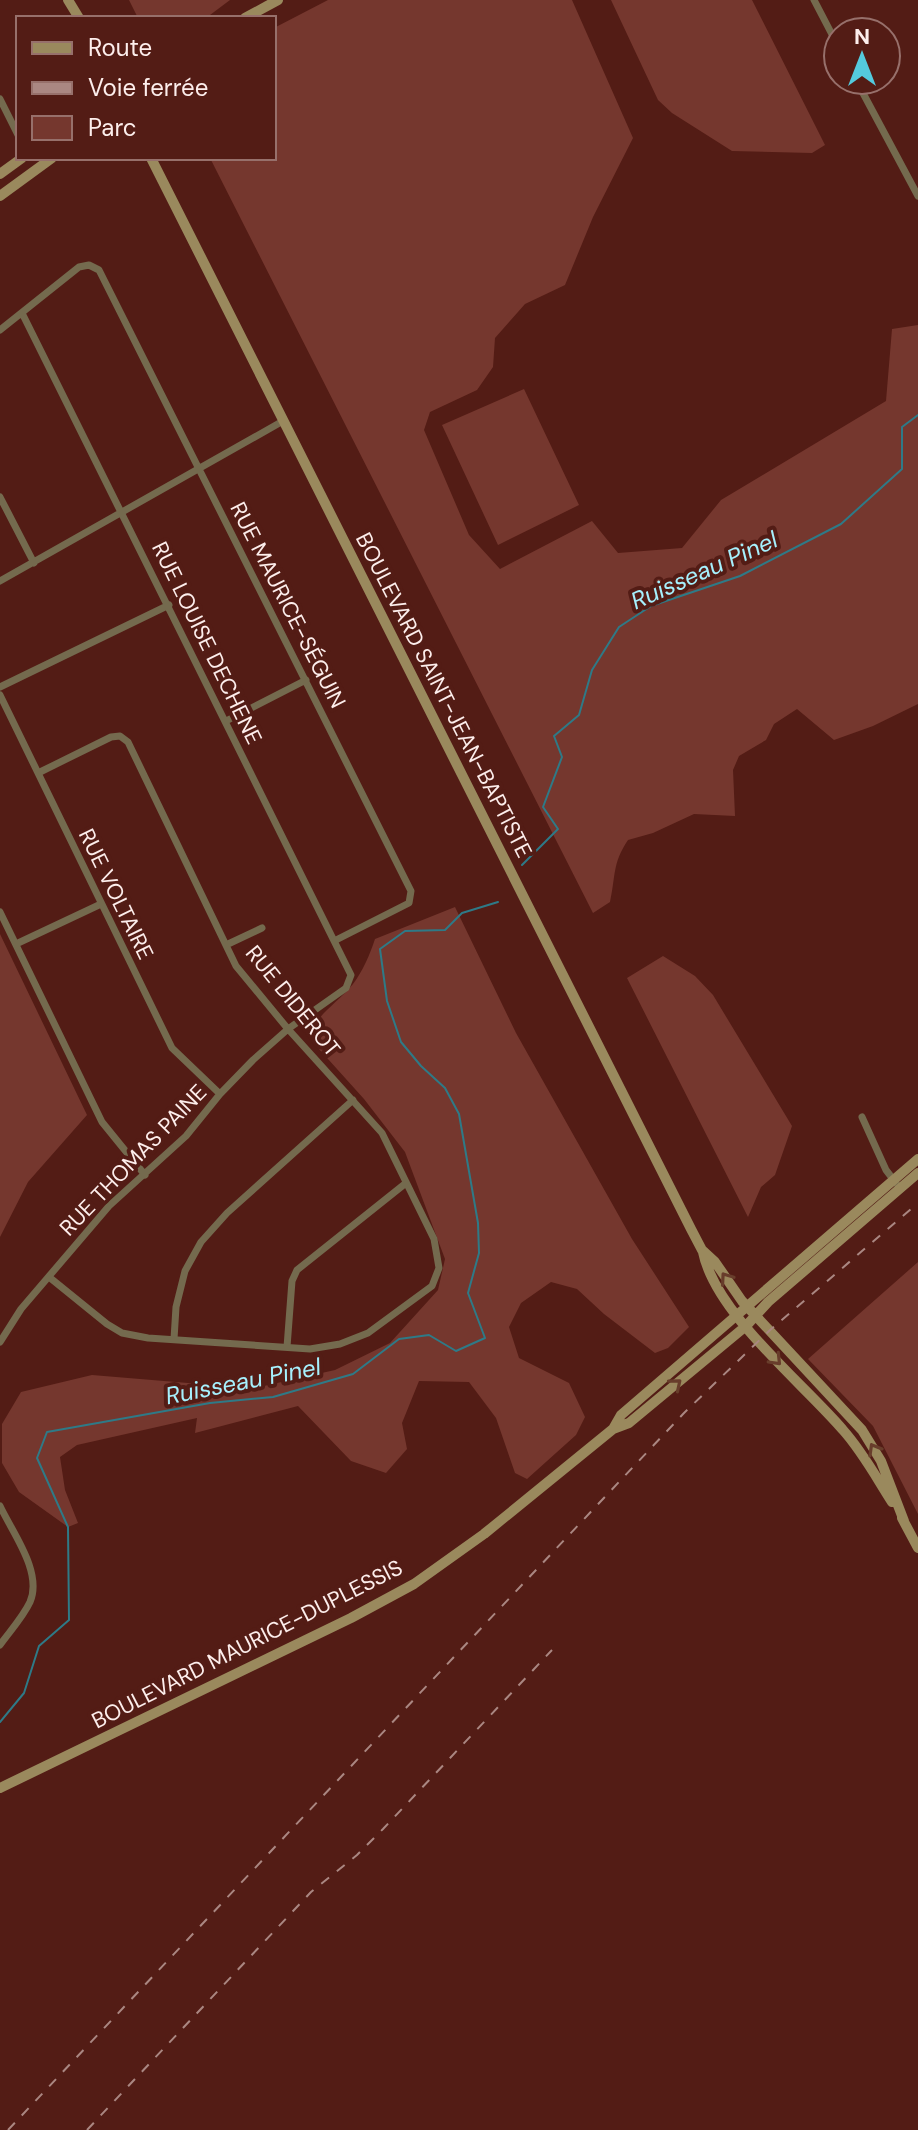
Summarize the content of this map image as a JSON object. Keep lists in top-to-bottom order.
{
  "streets": {
    "main road": ["BOULEVARD SAINT-JEAN-BAPTISTE", "BOULEVARD MAURICE-DUPLESSIS"],
    "street": [
      "RUE MAURICE-SÉGUIN",
      "RUE LOUISE DECHENE",
      "RUE VOLTAIRE",
      "RUE DIDEROT",
      "RUE THOMAS PAINE"
    ]
  },
  "crossings": [
    ["RUE MAURICE-SÉGUIN", "RUE LOUISE DECHENE"],
    ["RUE LOUISE DECHENE", "RUE THOMAS PAINE"],
    ["BOULEVARD SAINT-JEAN-BAPTISTE", "BOULEVARD MAURICE-DUPLESSIS"],
    ["RUE VOLTAIRE", "RUE DIDEROT"],
    ["RUE VOLTAIRE", "RUE THOMAS PAINE"],
    ["RUE DIDEROT", "RUE THOMAS PAINE"]
  ],
  "water": ["Ruisseau Pinel"],
  "legend": ["Route", "Voie ferrée", "Parc"],
  "north": "top"
}
